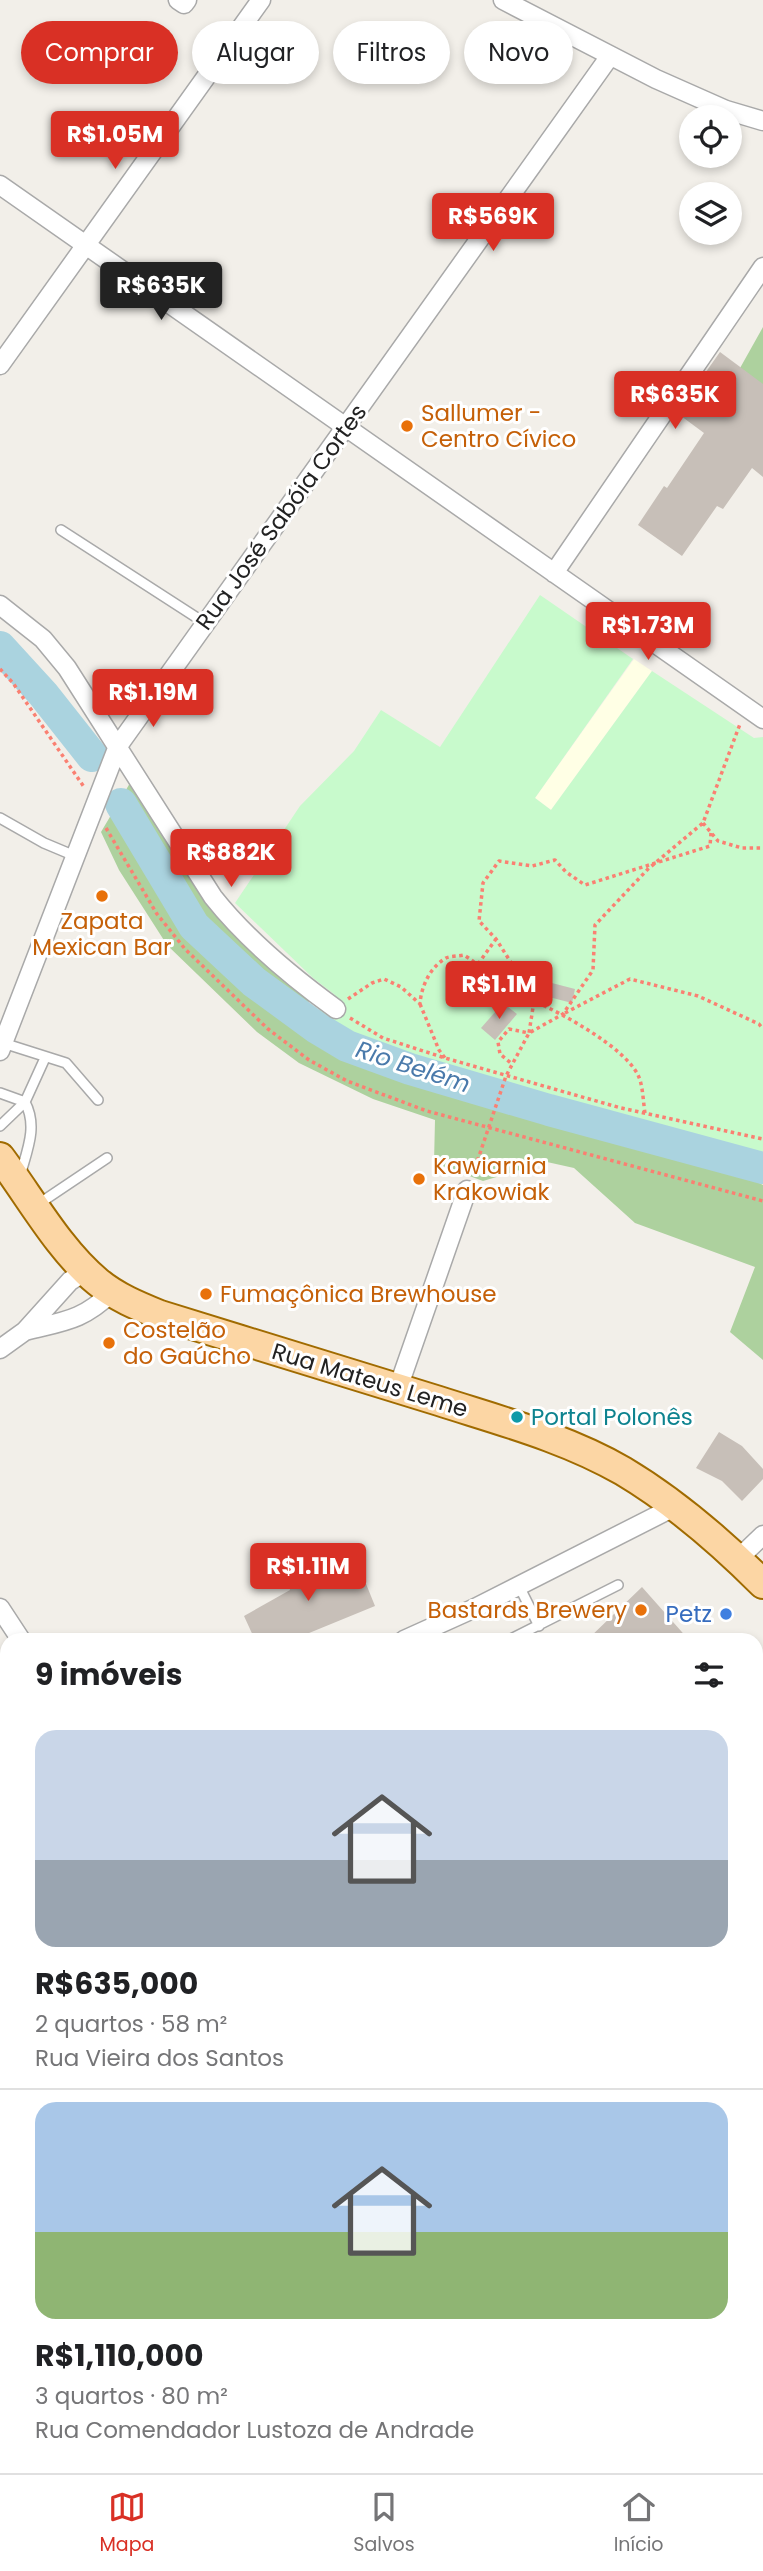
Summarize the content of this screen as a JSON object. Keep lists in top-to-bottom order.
{
  "streets": {
    "main road": ["Rua Mateus Leme"],
    "street": ["Rua José Sabóia Cortes"]
  },
  "water": ["Rio Belém"],
  "places": [
    "Sallumer - Centro Cívico",
    "Zapata Mexican Bar",
    "Kawiarnia Krakowiak",
    "Fumaçônica Brewhouse",
    "Costelão do Gaúcho",
    "Portal Polonês",
    "Bastards Brewery",
    "Petz"
  ],
  "page": {
    "chip": [
      "Comprar",
      "Alugar",
      "Filtros",
      "Novo"
    ],
    "price": [
      "R$1.05M",
      "R$569K",
      "R$635K",
      "R$635K",
      "R$1.73M",
      "R$1.19M",
      "R$882K",
      "R$1.1M",
      "R$1.11M"
    ],
    "heading": "9 imóveis",
    "list": [
      {
        "name": "R$635,000",
        "note": "2 quartos · 58 m² · Rua Vieira dos Santos"
      },
      {
        "name": "R$1,110,000",
        "note": "3 quartos · 80 m² · Rua Comendador Lustoza de Andrade"
      }
    ],
    "tabs": ["Mapa", "Salvos", "Início"]
  }
}
